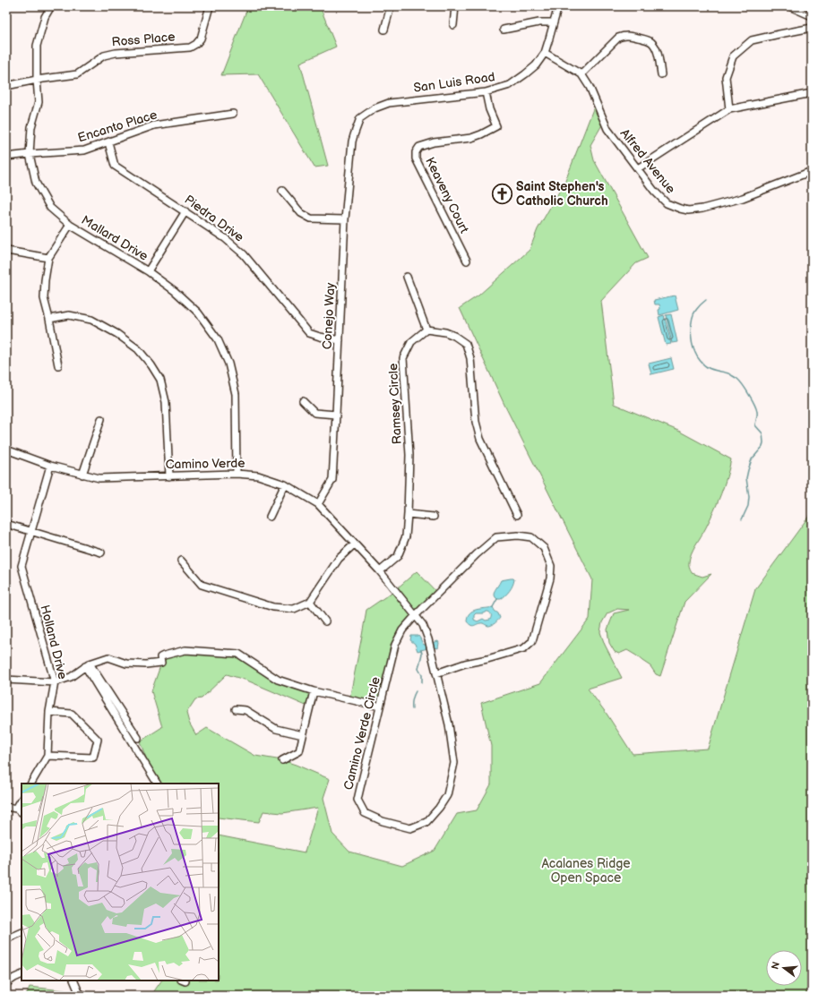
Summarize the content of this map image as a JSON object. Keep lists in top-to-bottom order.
{
  "streets": {
    "street": [
      "Ross Place",
      "San Luis Road",
      "Encanto Place",
      "Alfred Avenue",
      "Keaveny Court",
      "Piedra Drive",
      "Mallard Drive",
      "Conejo Way",
      "Ramsey Circle",
      "Camino Verde",
      "Holland Drive",
      "Camino Verde Circle"
    ]
  },
  "crossings": [
    ["Ross Place", "Mallard Drive"],
    ["San Luis Road", "Alfred Avenue"],
    ["San Luis Road", "Keaveny Court"],
    ["San Luis Road", "Conejo Way"],
    ["Encanto Place", "Piedra Drive"],
    ["Encanto Place", "Mallard Drive"],
    ["Piedra Drive", "Conejo Way"],
    ["Mallard Drive", "Camino Verde"],
    ["Conejo Way", "Camino Verde"],
    ["Ramsey Circle", "Camino Verde"],
    ["Camino Verde", "Camino Verde Circle"]
  ],
  "parks": ["Acalanes Ridge Open Space"],
  "places": {
    "church": ["Saint Stephen's Catholic Church"]
  },
  "north": "left"
}
